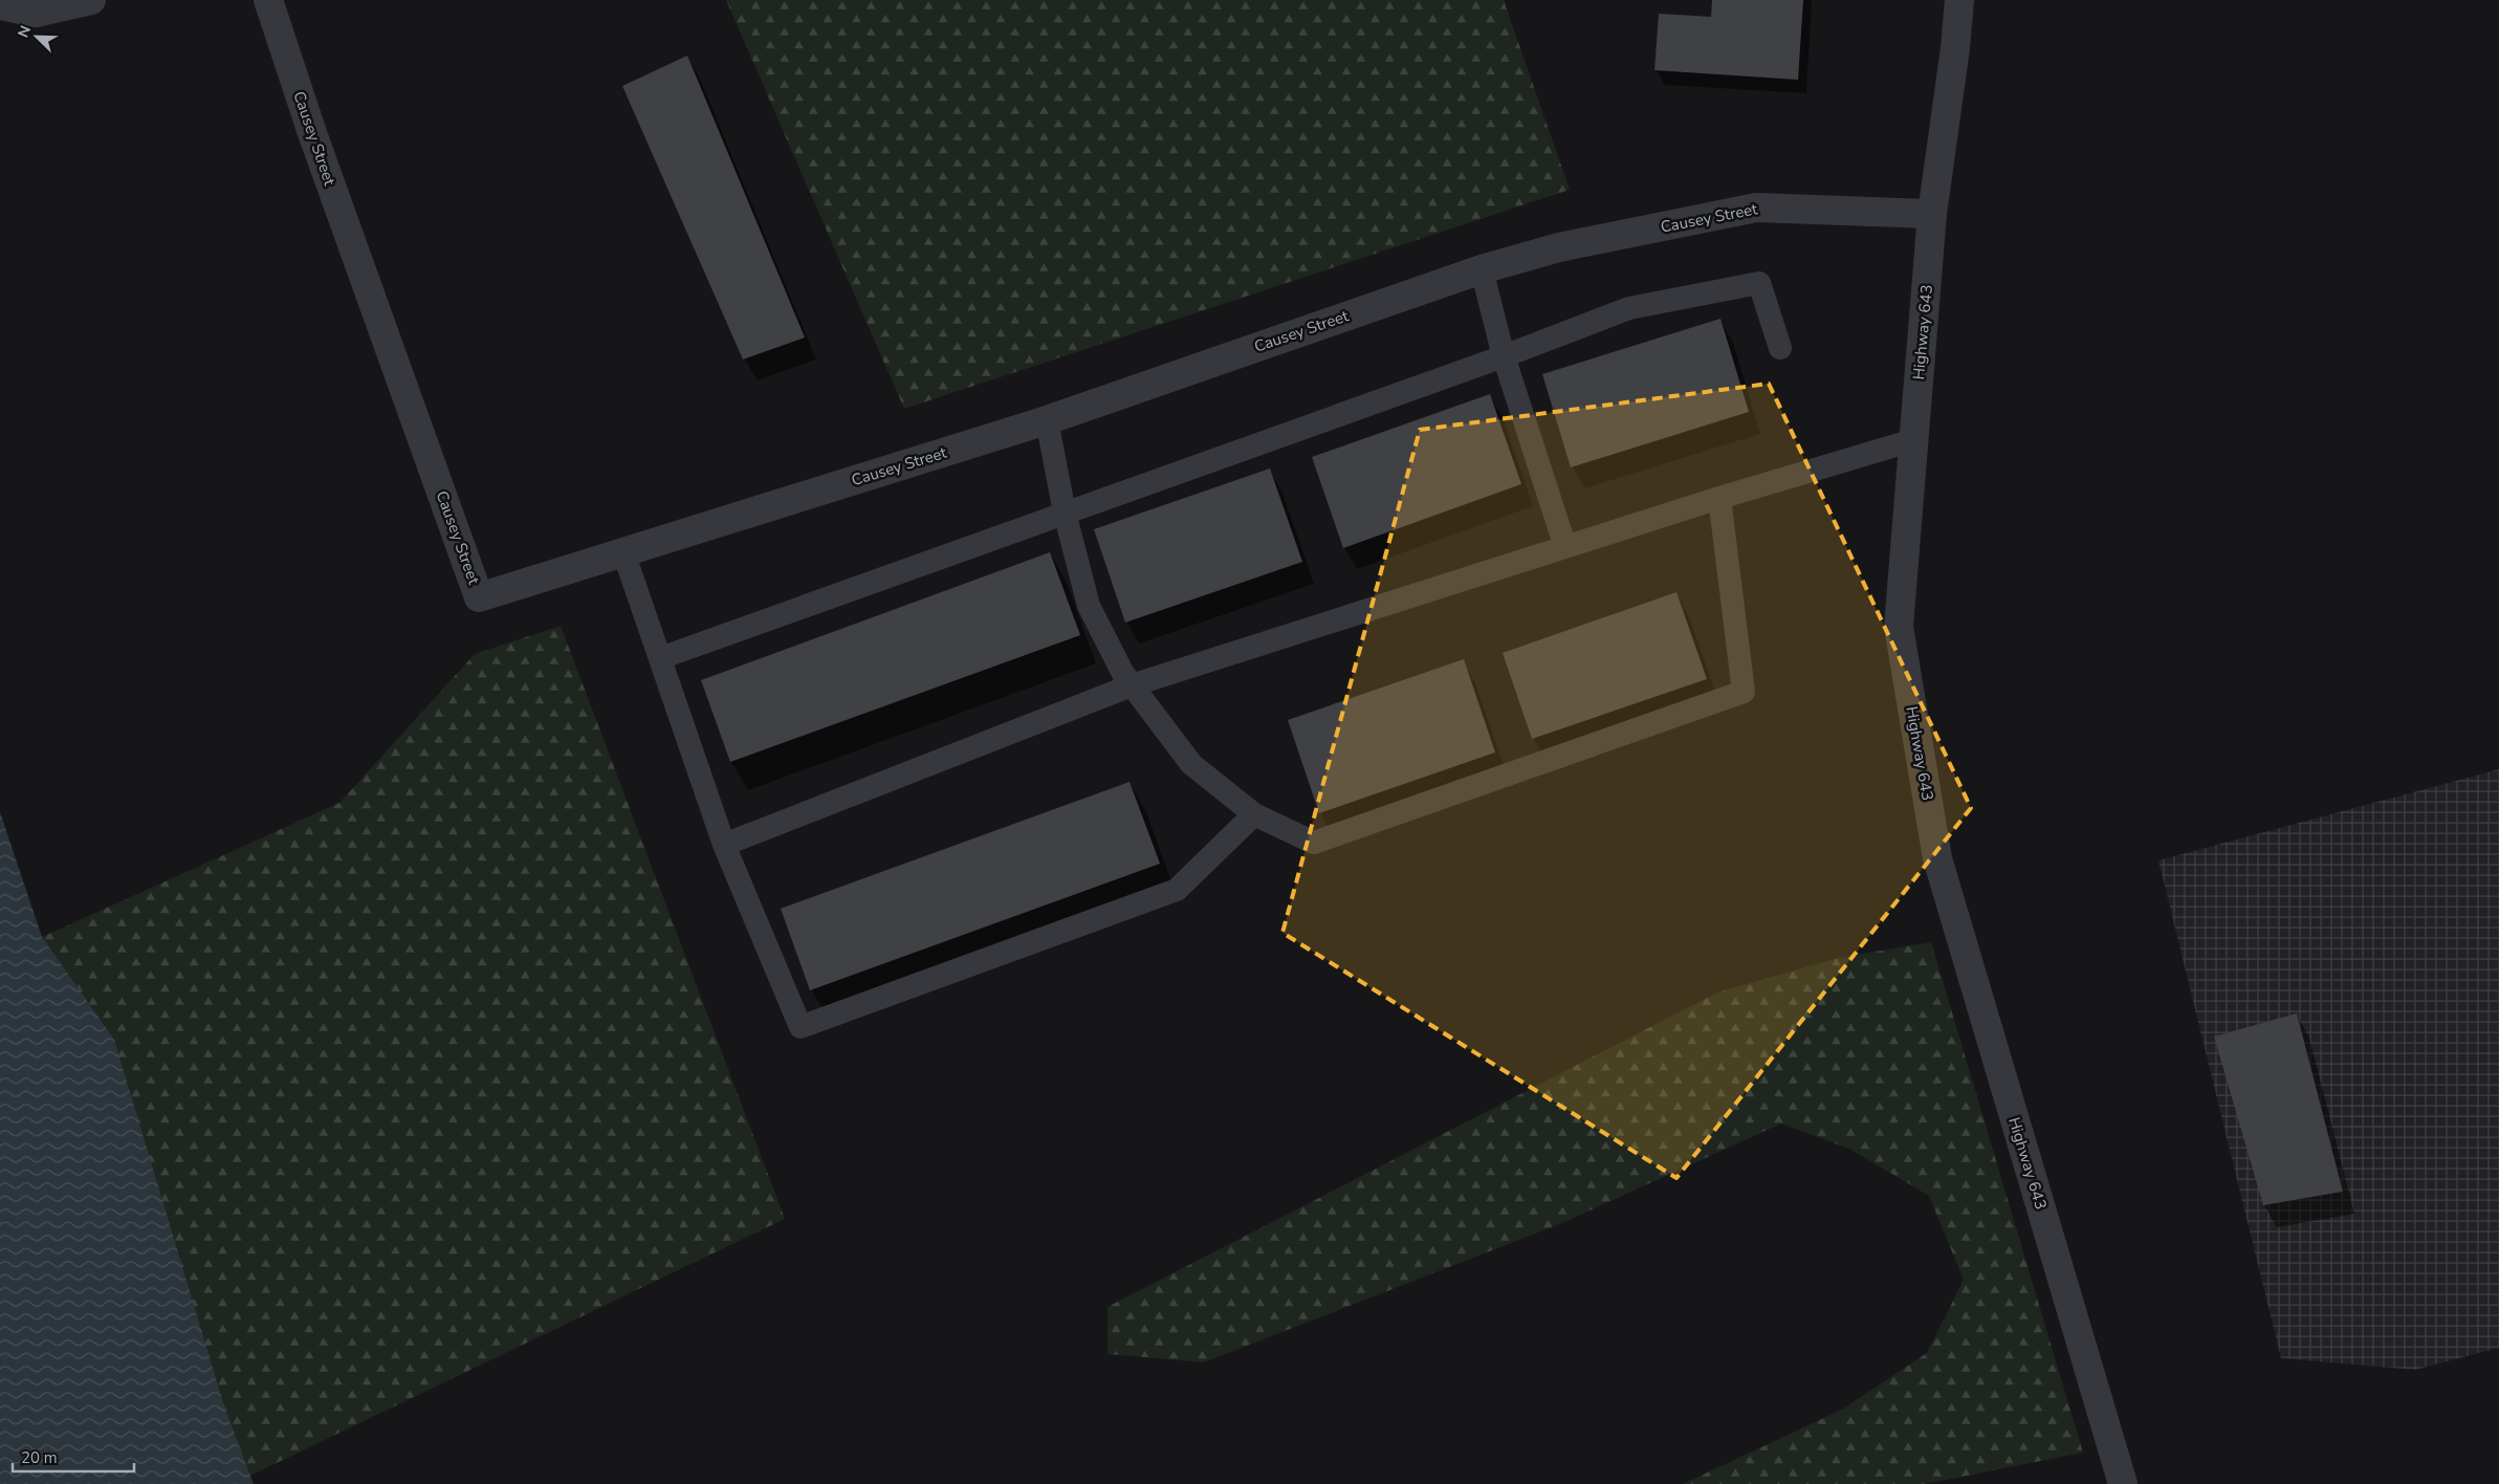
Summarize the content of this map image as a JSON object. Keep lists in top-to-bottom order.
{
  "streets": {
    "street": ["Causey Street", "Highway 643"]
  },
  "crossings": [
    ["Causey Street", "Highway 643"]
  ],
  "scale_bar": "20 m",
  "north": "top left"
}
